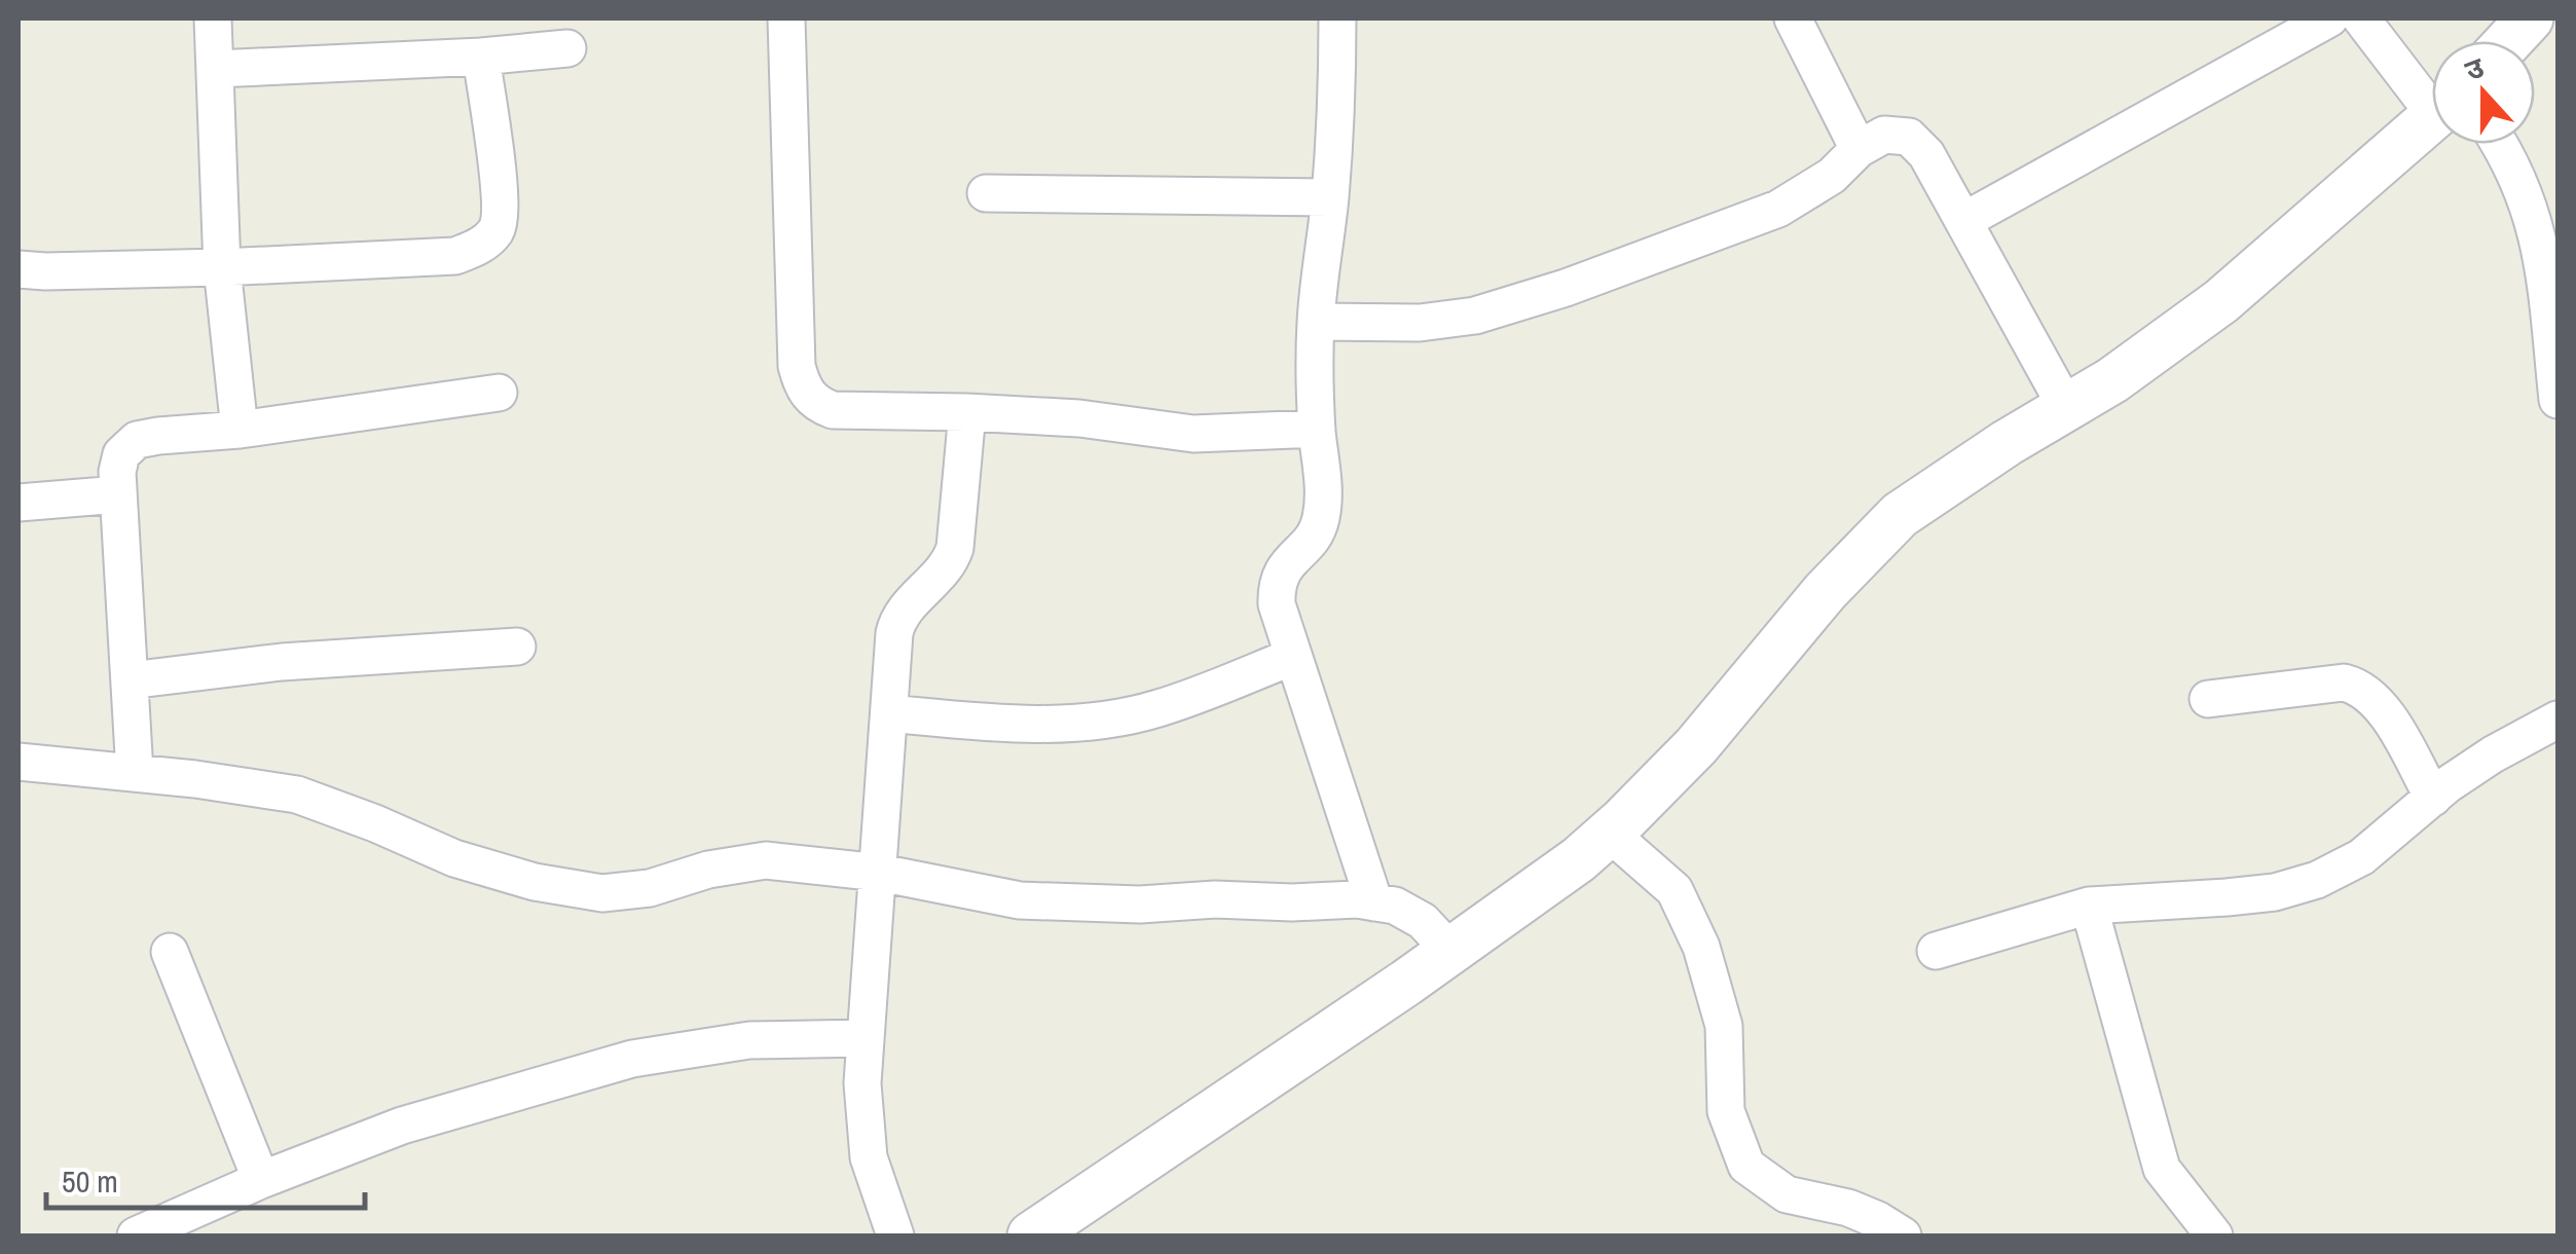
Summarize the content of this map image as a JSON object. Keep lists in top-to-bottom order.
{
  "scale_bar": "50 m",
  "north": "top"
}
